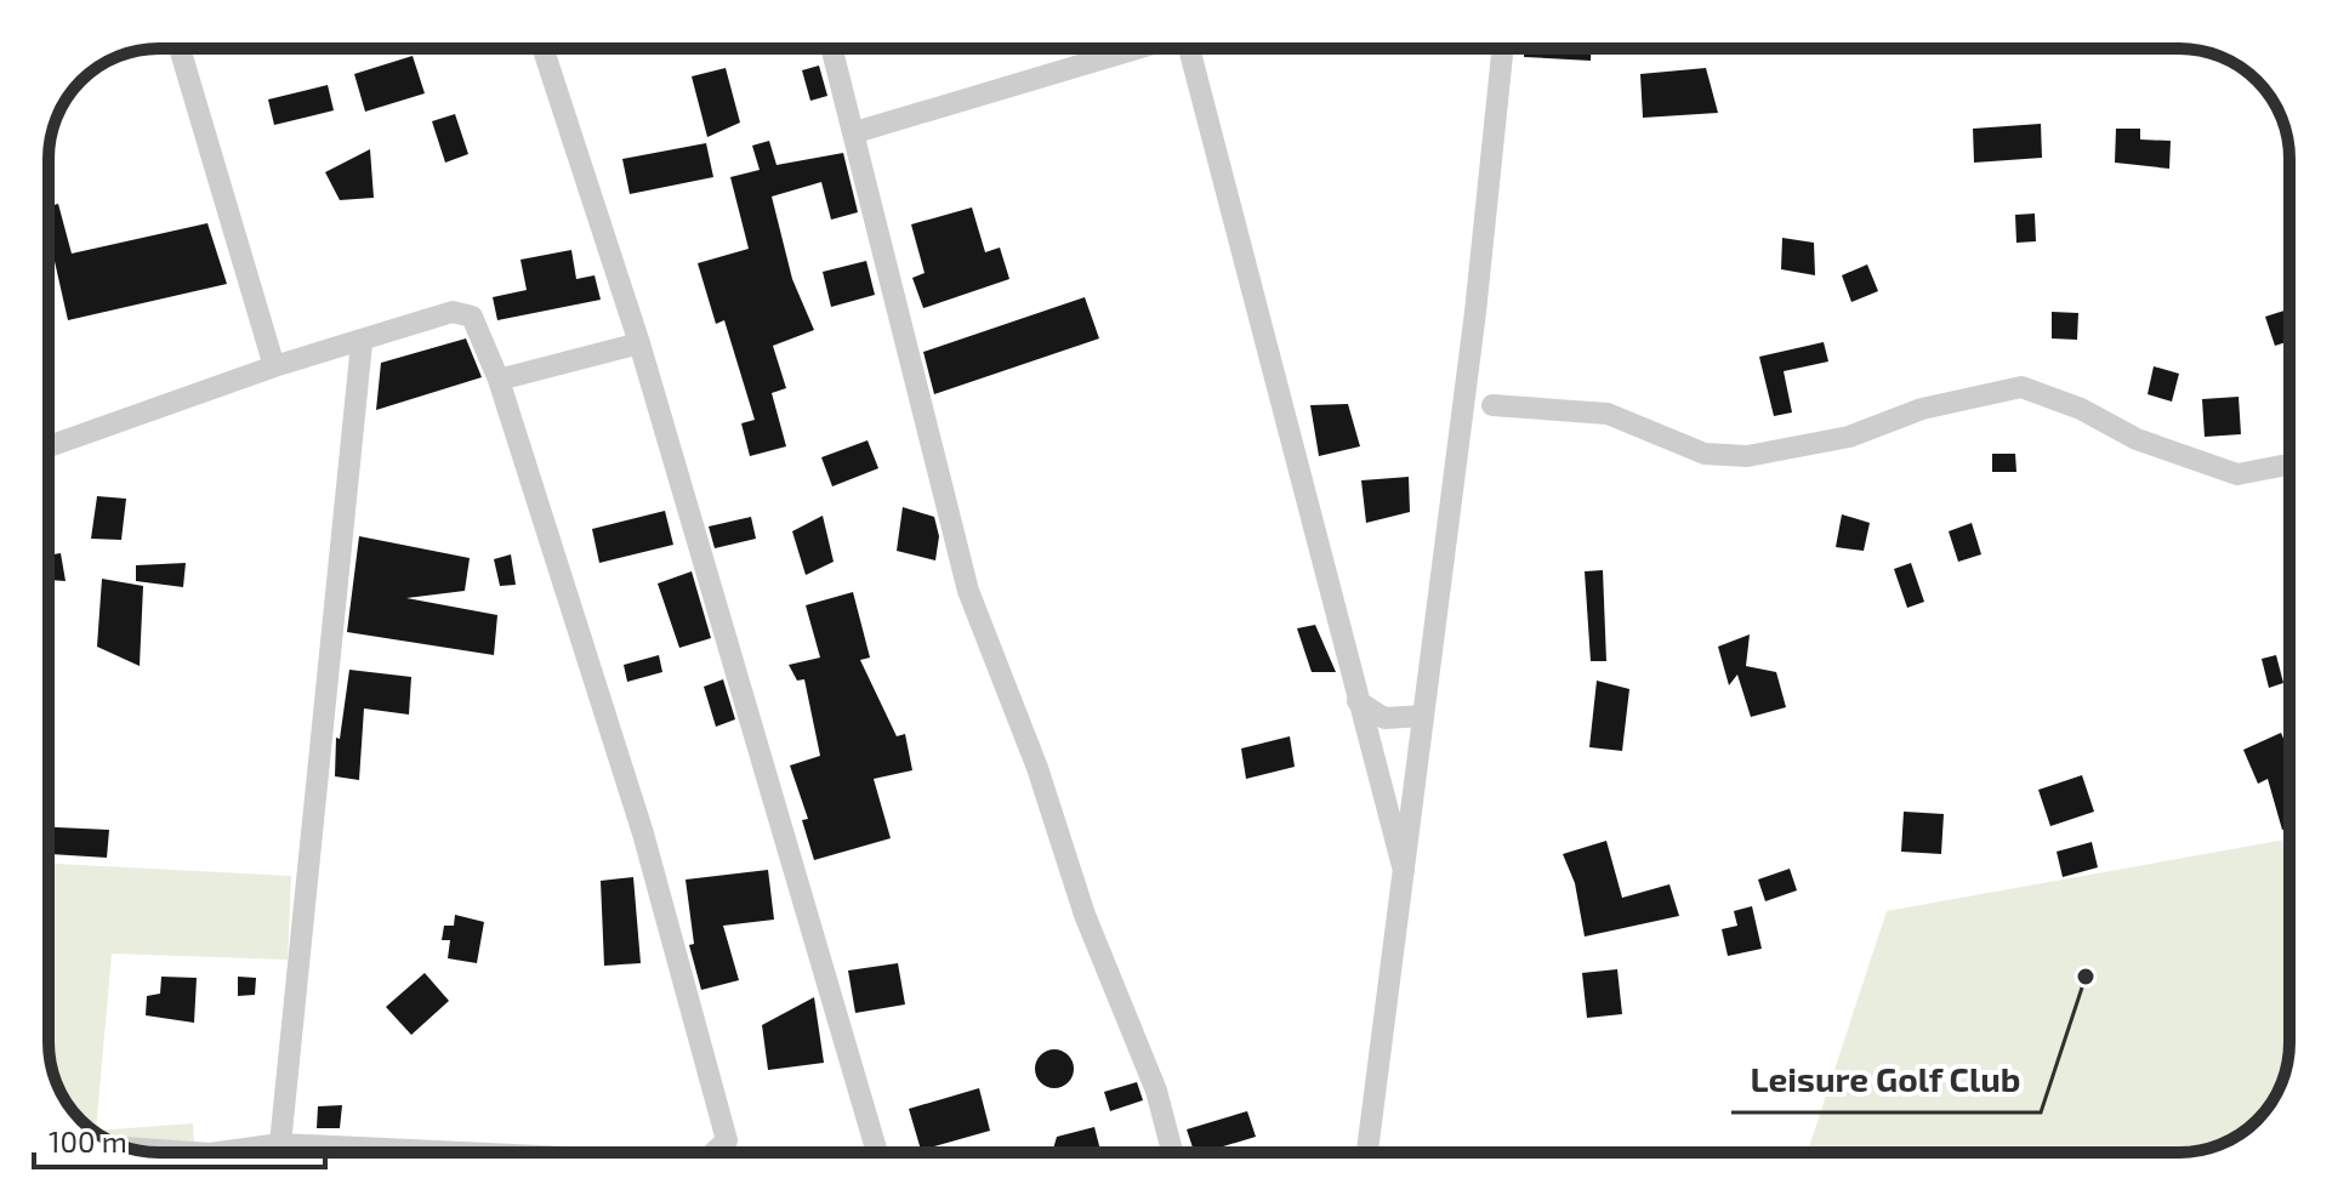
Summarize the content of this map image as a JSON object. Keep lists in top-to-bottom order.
{
  "places": ["Leisure Golf Club"],
  "scale_bar": "100 m"
}
